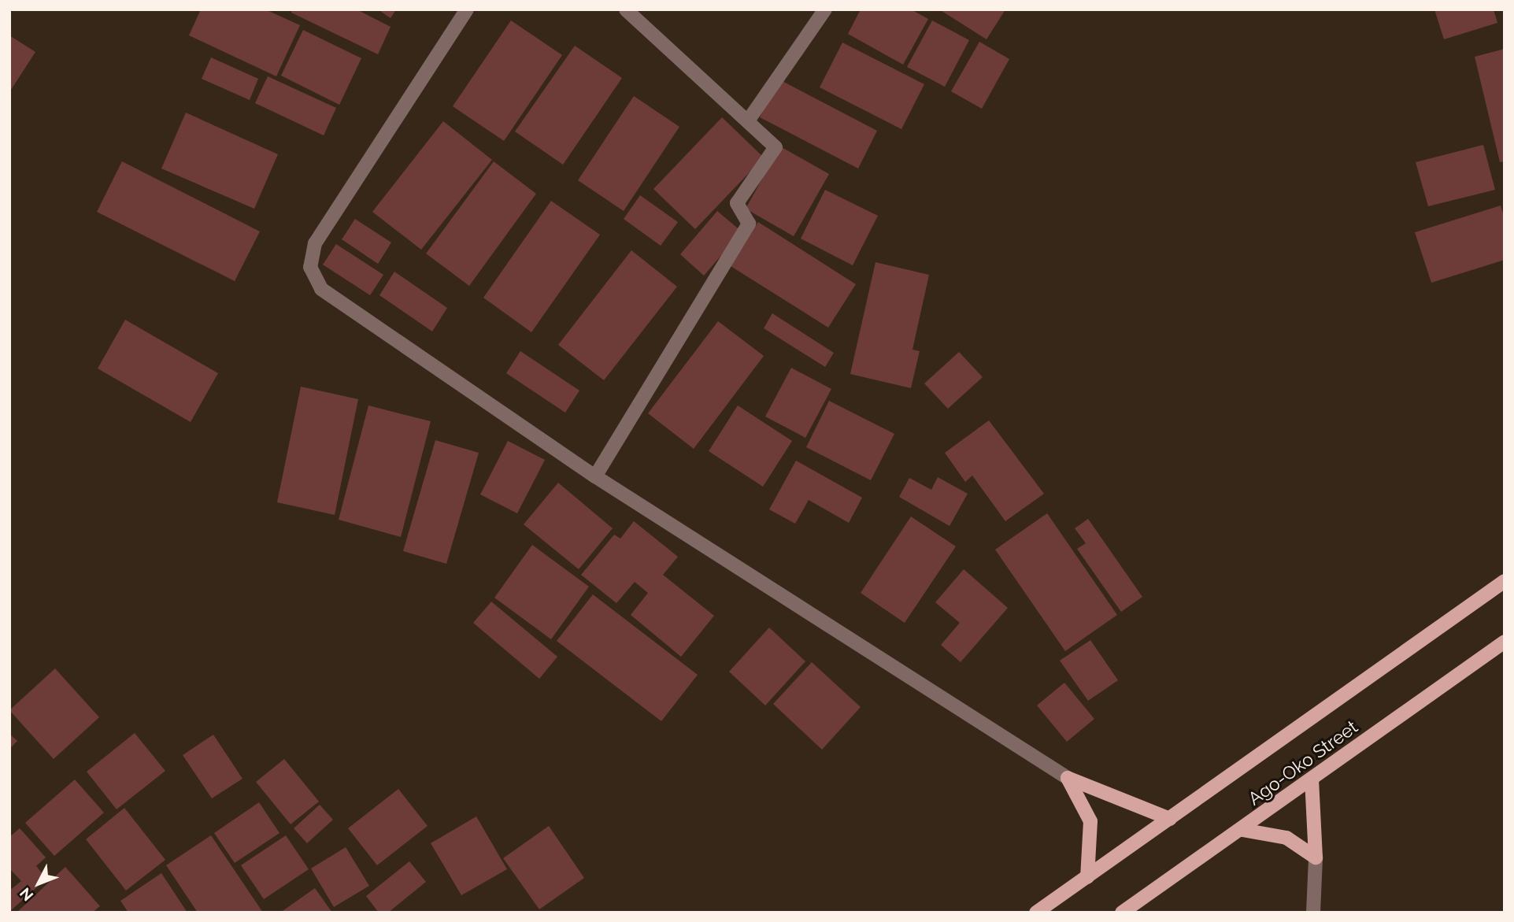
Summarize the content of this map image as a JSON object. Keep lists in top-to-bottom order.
{
  "streets": {
    "main road": ["Ago-Oko Street"]
  },
  "north": "bottom left"
}
